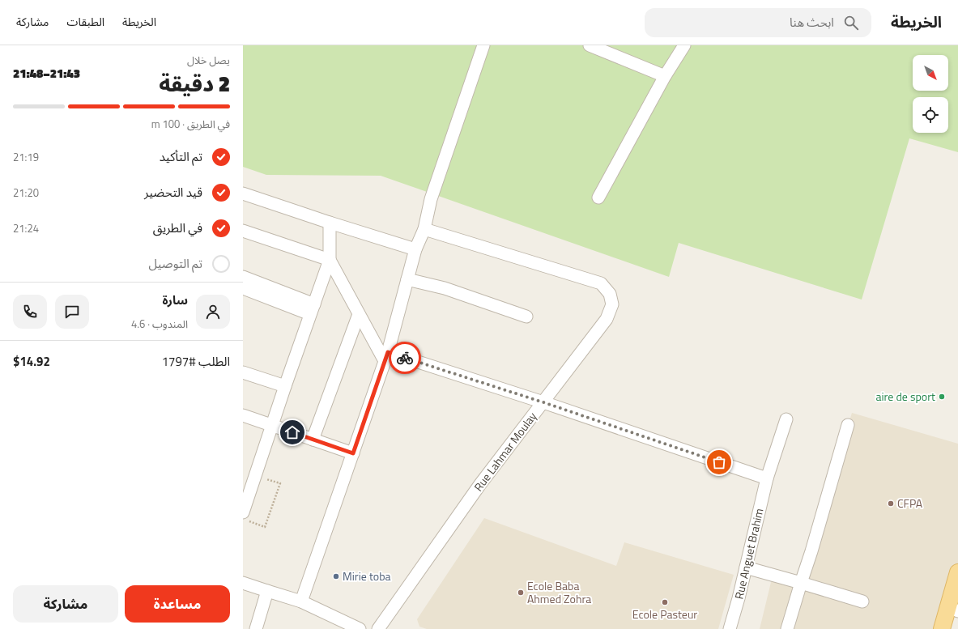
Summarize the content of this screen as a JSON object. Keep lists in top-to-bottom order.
{
  "streets": {
    "street": ["Rue Lahmar Moulay", "Rue Anguet Brahim"]
  },
  "places": [
    "aire de sport",
    "CFPA",
    "Mirie toba",
    "Ecole Baba Ahmed Zohra",
    "Ecole Pasteur"
  ],
  "north": "bottom right",
  "page": {
    "header": "الخريطة",
    "search": "ابحث هنا",
    "nav": ["الخريطة", "الطبقات", "مشاركة"],
    "heading": ["2 دقيقة", "يصل خلال", "21:43–21:48"],
    "panel": [
      "سارة",
      "المندوب · 4.6",
      "الطلب #1797",
      "$14.92"
    ],
    "bar": "في الطريق · 100 m",
    "list": [
      ["تم التأكيد", "21:19"],
      ["قيد التحضير", "21:20"],
      ["في الطريق", "21:24"],
      "تم التوصيل"
    ],
    "buttons": ["مساعدة", "مشاركة"]
  }
}
